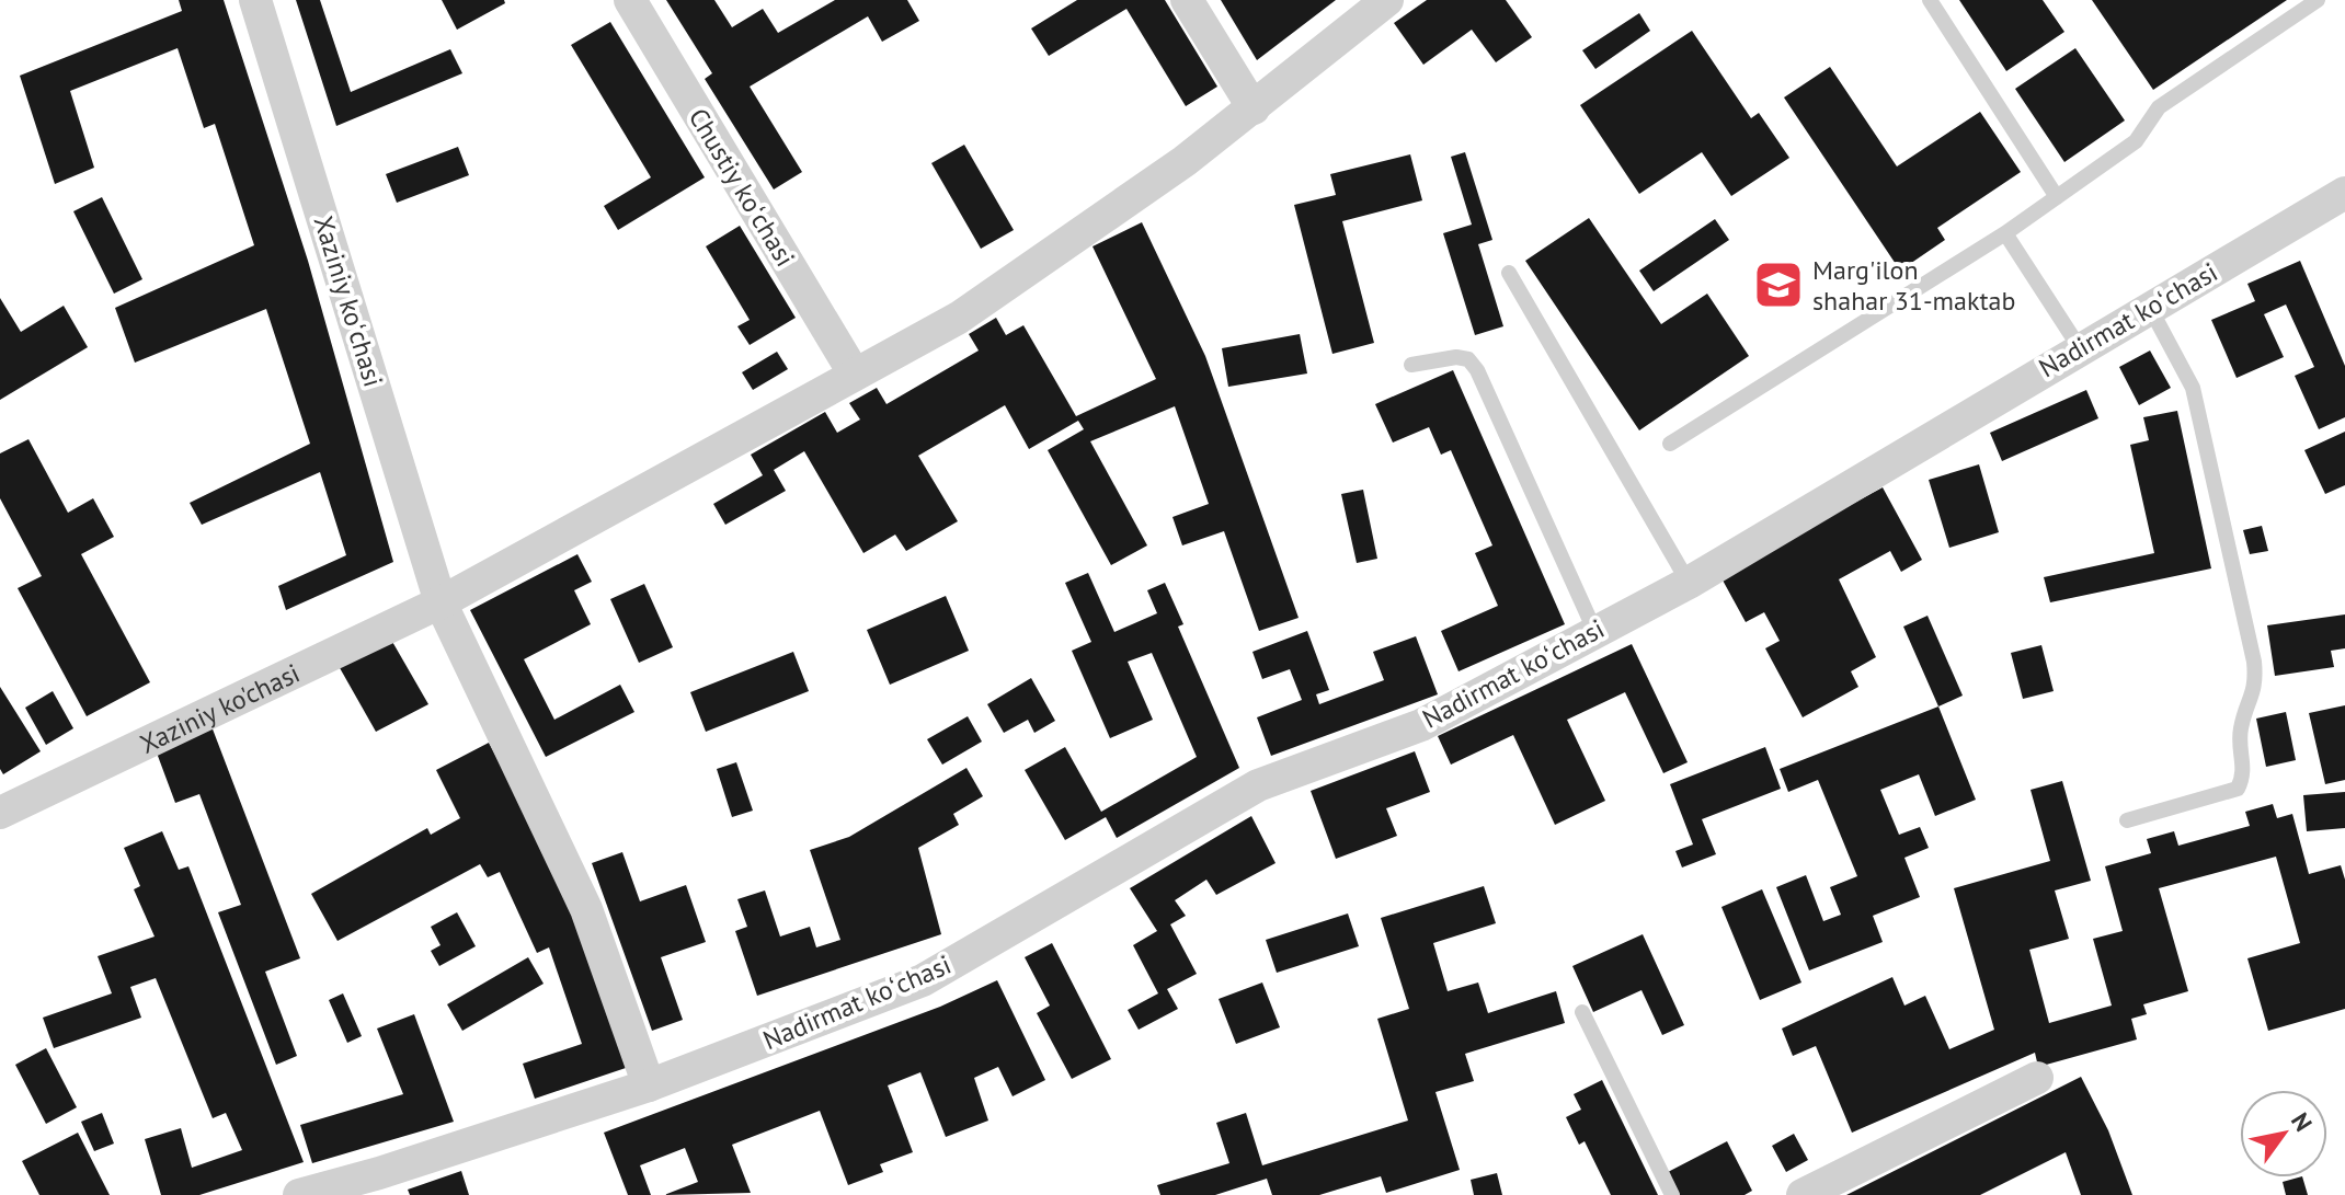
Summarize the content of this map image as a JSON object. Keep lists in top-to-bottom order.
{
  "streets": {
    "street": [
      "Chustiy koʻchasi",
      "Xaziniy koʻchasi",
      "Nadirmat koʻchasi",
      "Xaziniy ko'chasi"
    ]
  },
  "crossings": [
    ["Xaziniy koʻchasi", "Xaziniy ko'chasi"]
  ],
  "places": {
    "school or university": ["Marg'ilon shahar 31-maktab"]
  },
  "north": "top right"
}
